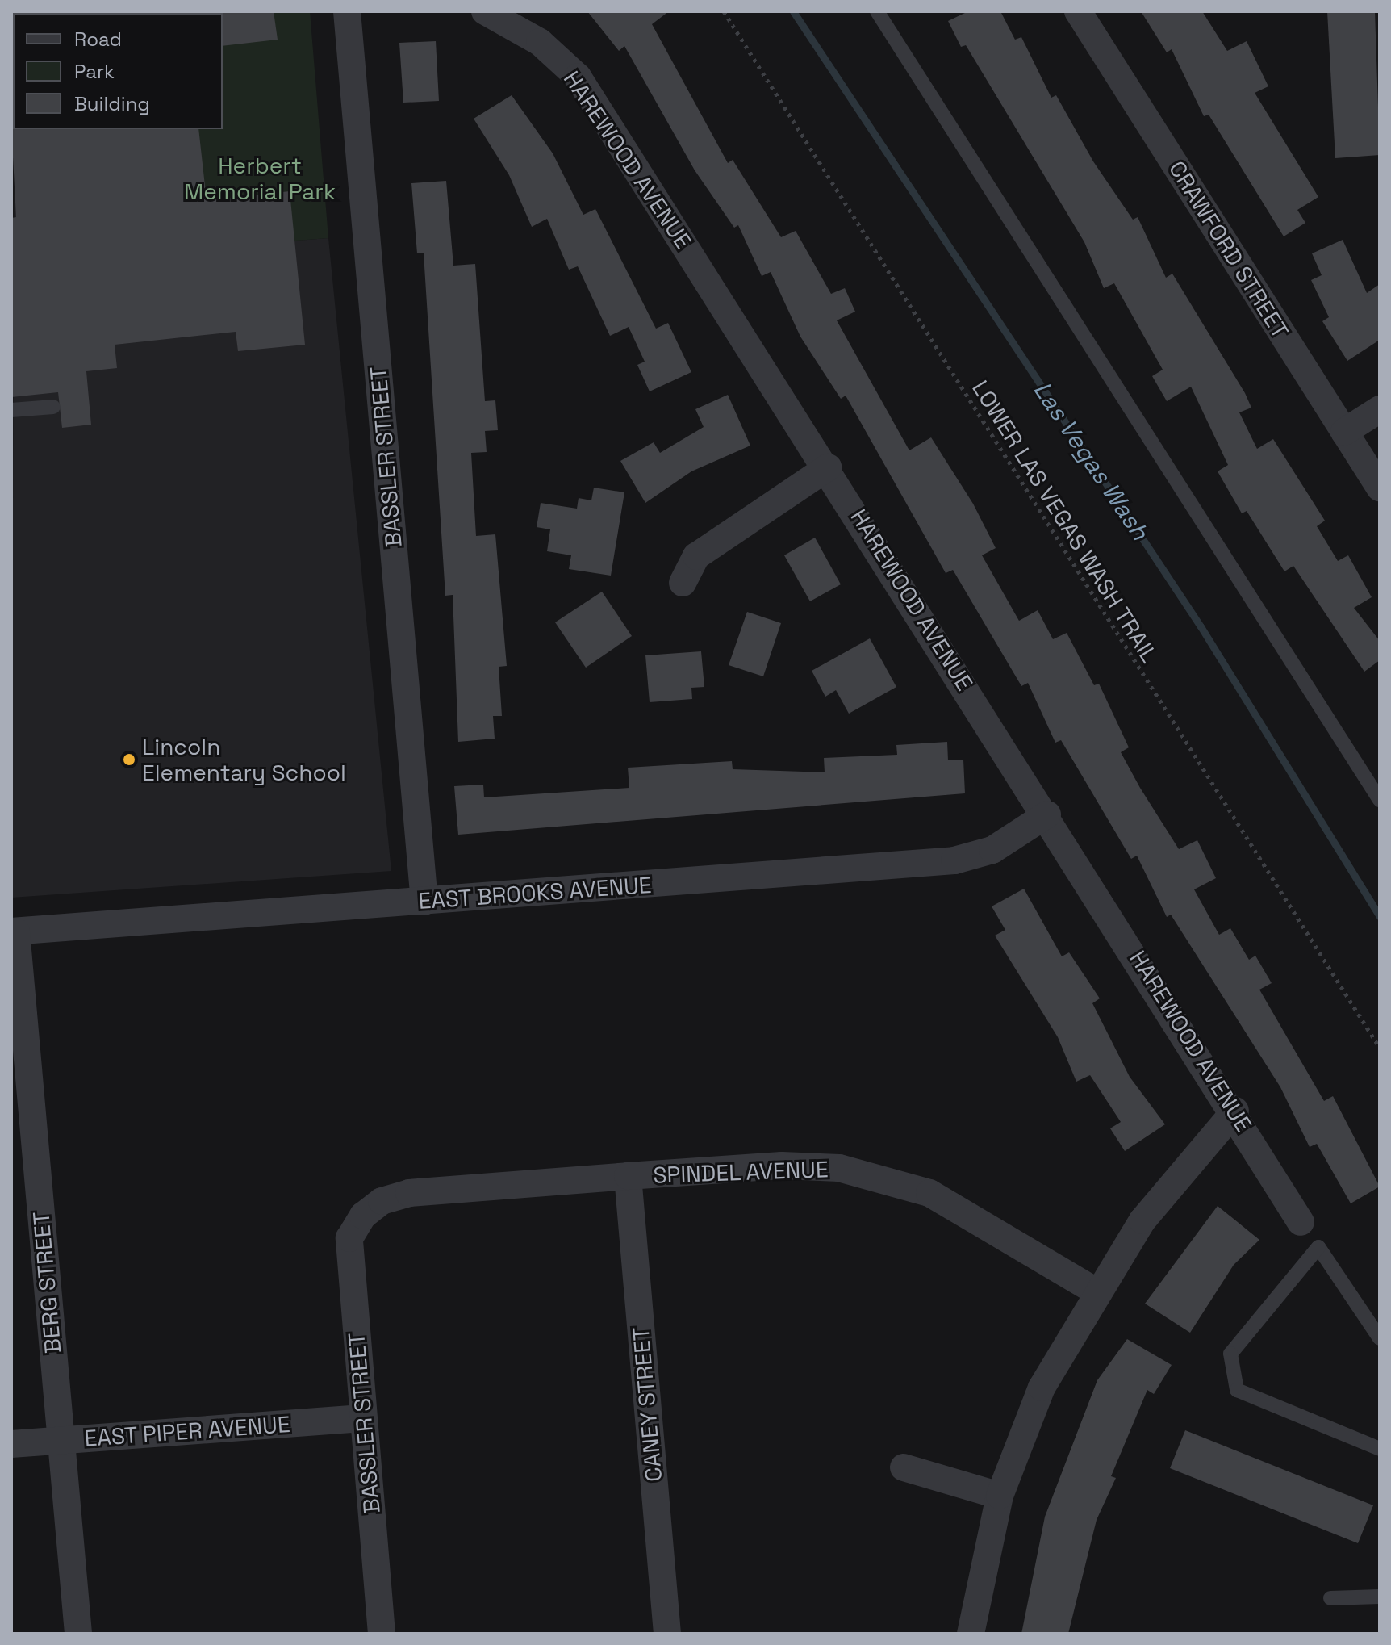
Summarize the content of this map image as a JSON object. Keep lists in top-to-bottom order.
{
  "streets": {
    "street": [
      "HAREWOOD AVENUE",
      "CRAWFORD STREET",
      "BASSLER STREET",
      "EAST BROOKS AVENUE",
      "SPINDEL AVENUE",
      "BERG STREET",
      "CANEY STREET",
      "EAST PIPER AVENUE"
    ],
    "path": ["LOWER LAS VEGAS WASH TRAIL"]
  },
  "crossings": [
    ["HAREWOOD AVENUE", "EAST BROOKS AVENUE"],
    ["BASSLER STREET", "EAST BROOKS AVENUE"],
    ["BASSLER STREET", "SPINDEL AVENUE"],
    ["BASSLER STREET", "EAST PIPER AVENUE"],
    ["EAST BROOKS AVENUE", "BERG STREET"],
    ["SPINDEL AVENUE", "CANEY STREET"],
    ["BERG STREET", "EAST PIPER AVENUE"]
  ],
  "water": ["Las Vegas Wash"],
  "parks": ["Herbert Memorial Park"],
  "places": ["Lincoln Elementary School"],
  "legend": ["Road", "Park", "Building"]
}
